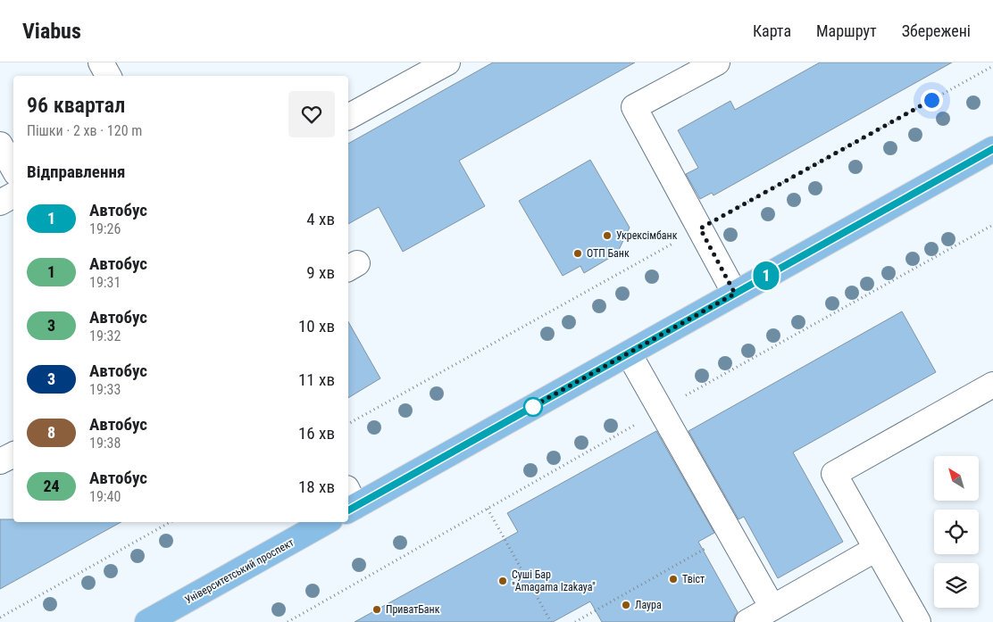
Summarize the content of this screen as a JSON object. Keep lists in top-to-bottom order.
{
  "streets": {
    "main road": ["Університетський проспект"]
  },
  "places": [
    "Укрексімбанк",
    "ОТП Банк",
    "Твіст",
    "Суші Бар \"Amagama Izakaya\"",
    "Лаура",
    "ПриватБанк"
  ],
  "lines": ["bus line 1"],
  "north": "top left",
  "page": {
    "header": "Viabus",
    "nav": ["Карта", "Маршрут", "Збережені"],
    "on_map": "1",
    "heading": [
      ["96 квартал", "Пішки · 2 хв · 120 m"],
      "Відправлення"
    ],
    "list": [
      {
        "mark": "1",
        "name": "Автобус",
        "note": "19:26",
        "value": "4 хв"
      },
      {
        "mark": "1",
        "name": "Автобус",
        "note": "19:31",
        "value": "9 хв"
      },
      {
        "mark": "3",
        "name": "Автобус",
        "note": "19:32",
        "value": "10 хв"
      },
      {
        "mark": "3",
        "name": "Автобус",
        "note": "19:33",
        "value": "11 хв"
      },
      {
        "mark": "8",
        "name": "Автобус",
        "note": "19:38",
        "value": "16 хв"
      },
      {
        "mark": "24",
        "name": "Автобус",
        "note": "19:40",
        "value": "18 хв"
      }
    ]
  }
}
